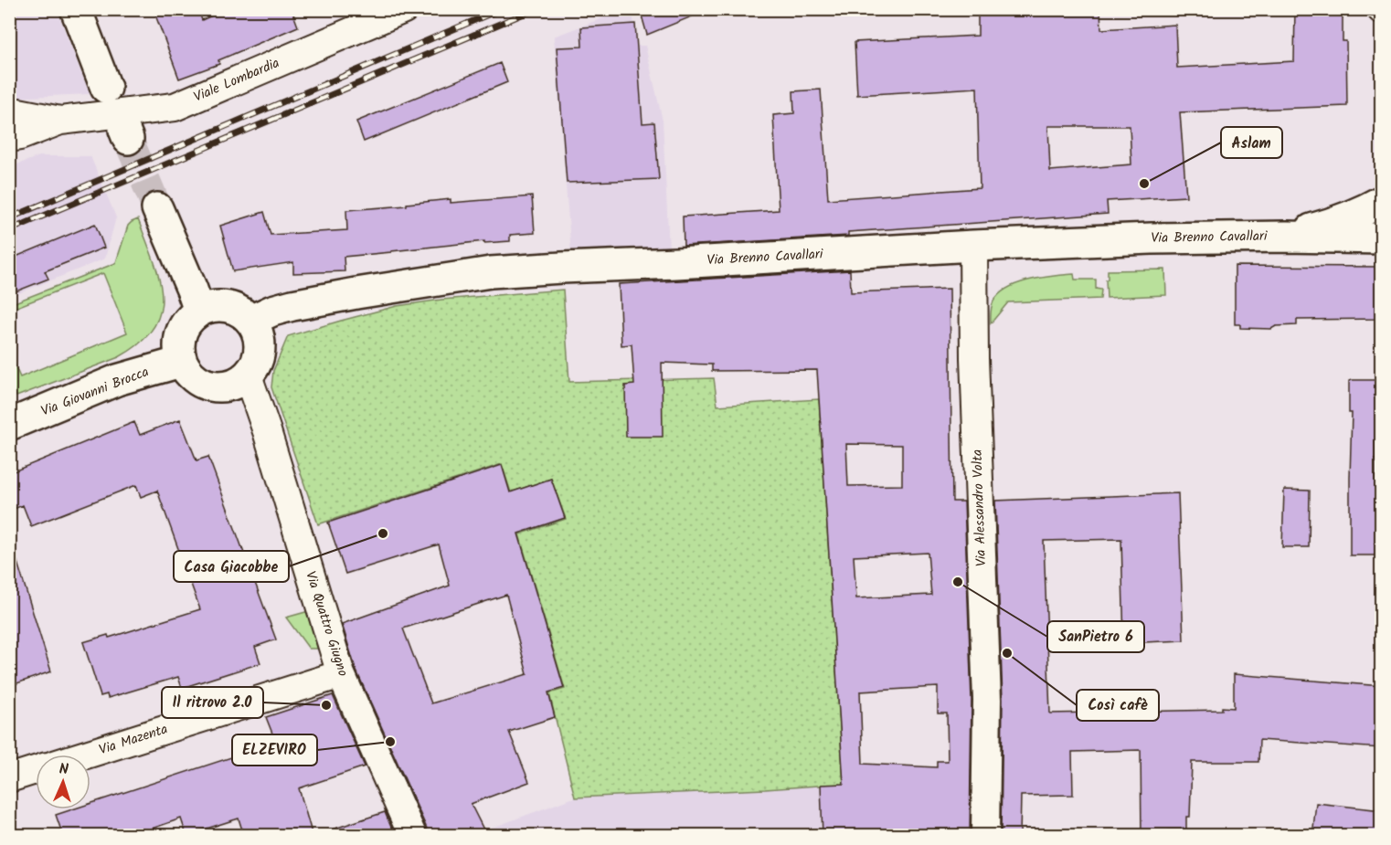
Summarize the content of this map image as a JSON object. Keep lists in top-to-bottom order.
{
  "streets": {
    "street": [
      "Viale Lombardia",
      "Via Brenno Cavallari",
      "Via Giovanni Brocca",
      "Via Alessandro Volta",
      "Via Quattro Giugno",
      "Via Mazenta"
    ]
  },
  "crossings": [
    ["Via Brenno Cavallari", "Via Giovanni Brocca"],
    ["Via Brenno Cavallari", "Via Alessandro Volta"],
    ["Via Brenno Cavallari", "Via Quattro Giugno"],
    ["Via Giovanni Brocca", "Via Quattro Giugno"],
    ["Via Quattro Giugno", "Via Mazenta"]
  ],
  "places": [
    "Aslam",
    "Casa Giacobbe",
    "SanPietro 6",
    "Così cafè",
    "Il ritrovo 2.0",
    "ELZEVIRO"
  ],
  "north": "top"
}
